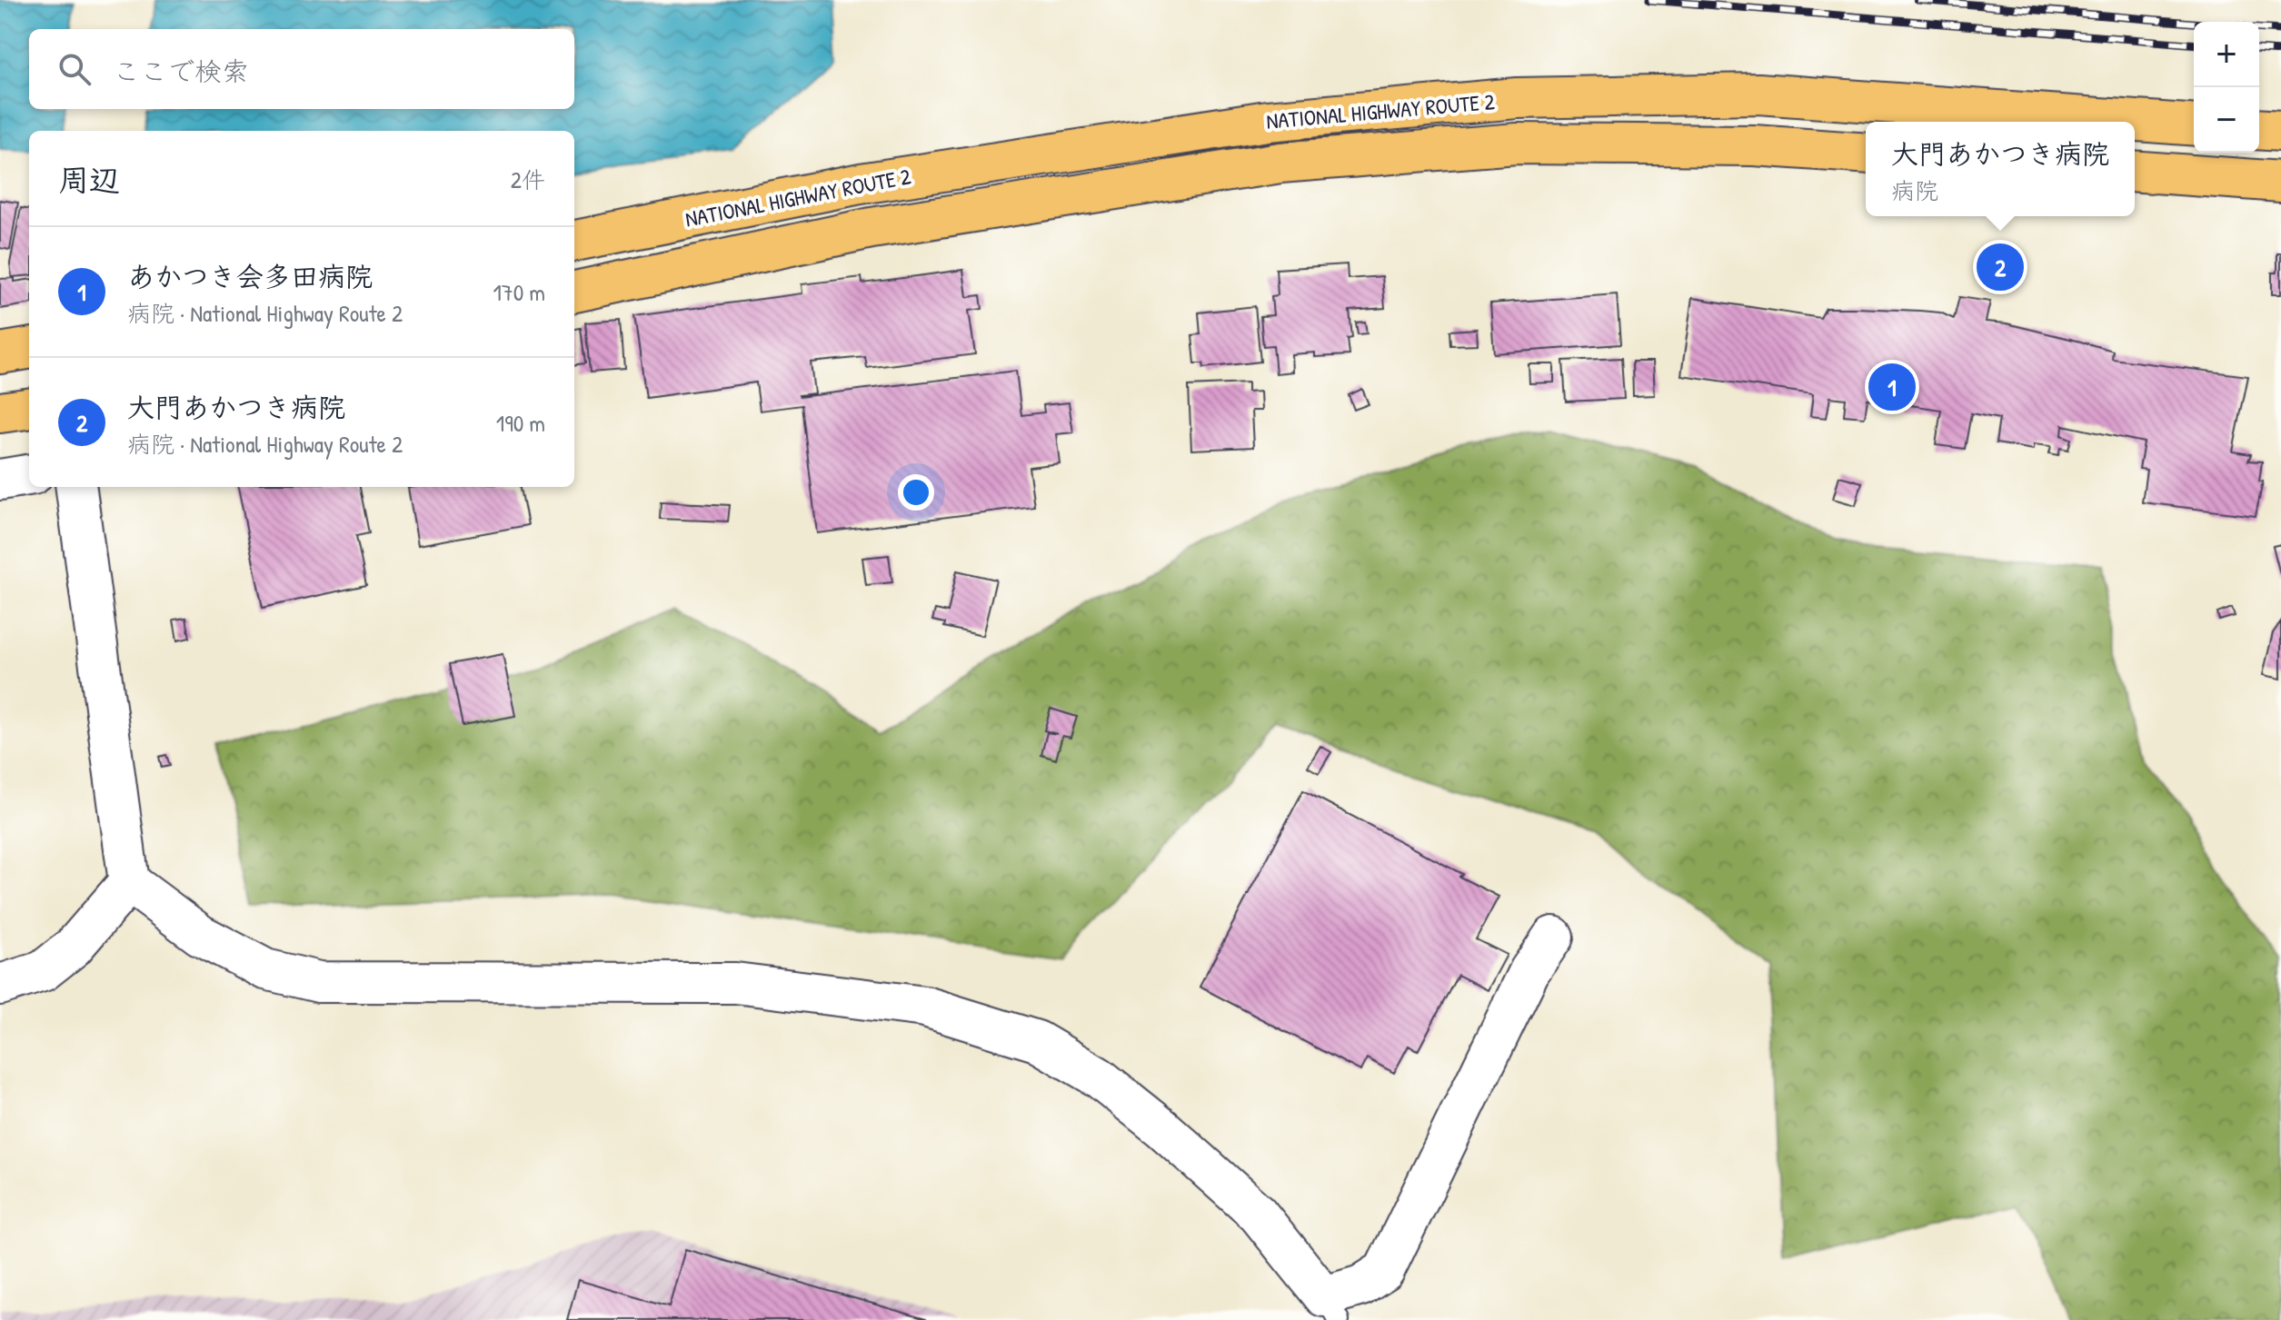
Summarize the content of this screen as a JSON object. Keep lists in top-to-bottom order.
{
  "streets": {
    "highway": ["NATIONAL HIGHWAY ROUTE 2"]
  },
  "page": {
    "map_buttons": ["+", "−"],
    "search": "ここで検索",
    "popup": ["大門あかつき病院", "病院"],
    "heading": ["周辺", "2件"],
    "list": [
      {
        "mark": "1",
        "name": "あかつき会多田病院",
        "note": "病院 · National Highway Route 2",
        "value": "170 m"
      },
      {
        "mark": "2",
        "name": "大門あかつき病院",
        "note": "病院 · National Highway Route 2",
        "value": "190 m"
      }
    ],
    "pins": ["2", "1"]
  }
}
